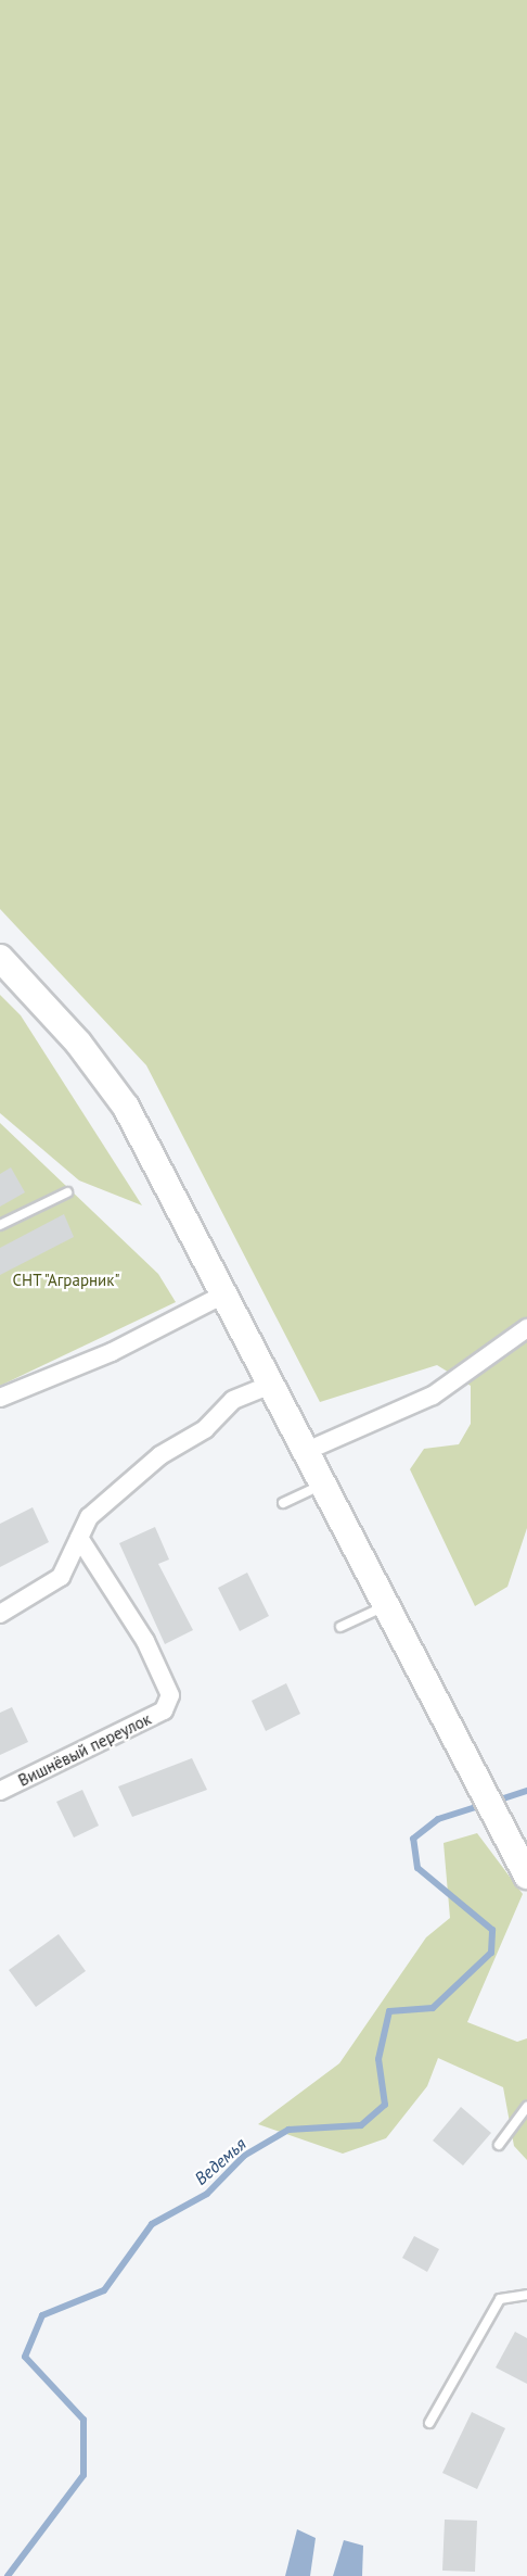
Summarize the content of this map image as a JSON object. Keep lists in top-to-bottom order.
{
  "streets": {
    "street": ["Вишнёвый переулок"]
  },
  "water": ["Ведемья"],
  "parks": ["СНТ \"Аграрник\""]
}
